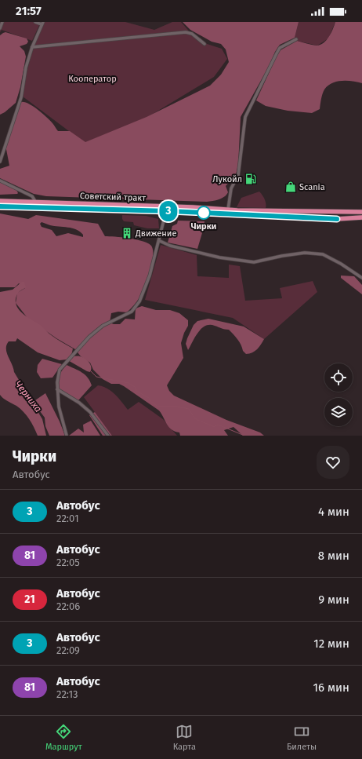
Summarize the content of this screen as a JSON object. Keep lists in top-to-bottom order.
{
  "streets": {
    "highway": ["Советский тракт"]
  },
  "water": ["Черниха"],
  "parks": ["Кооператор"],
  "places": {
    "fuel station": ["Лукойл"],
    "shop": ["Scania"],
    "other": ["Чирки"],
    "building": ["Движение"]
  },
  "lines": ["bus line 3"],
  "page": {
    "status": "21:57",
    "on_map": "3",
    "heading": ["Чирки", "Автобус"],
    "list": [
      {
        "mark": "3",
        "name": "Автобус",
        "note": "22:01",
        "value": "4 мин"
      },
      {
        "mark": "81",
        "name": "Автобус",
        "note": "22:05",
        "value": "8 мин"
      },
      {
        "mark": "21",
        "name": "Автобус",
        "note": "22:06",
        "value": "9 мин"
      },
      {
        "mark": "3",
        "name": "Автобус",
        "note": "22:09",
        "value": "12 мин"
      },
      {
        "mark": "81",
        "name": "Автобус",
        "note": "22:13",
        "value": "16 мин"
      }
    ],
    "tabs": ["Маршрут", "Карта", "Билеты"]
  }
}
